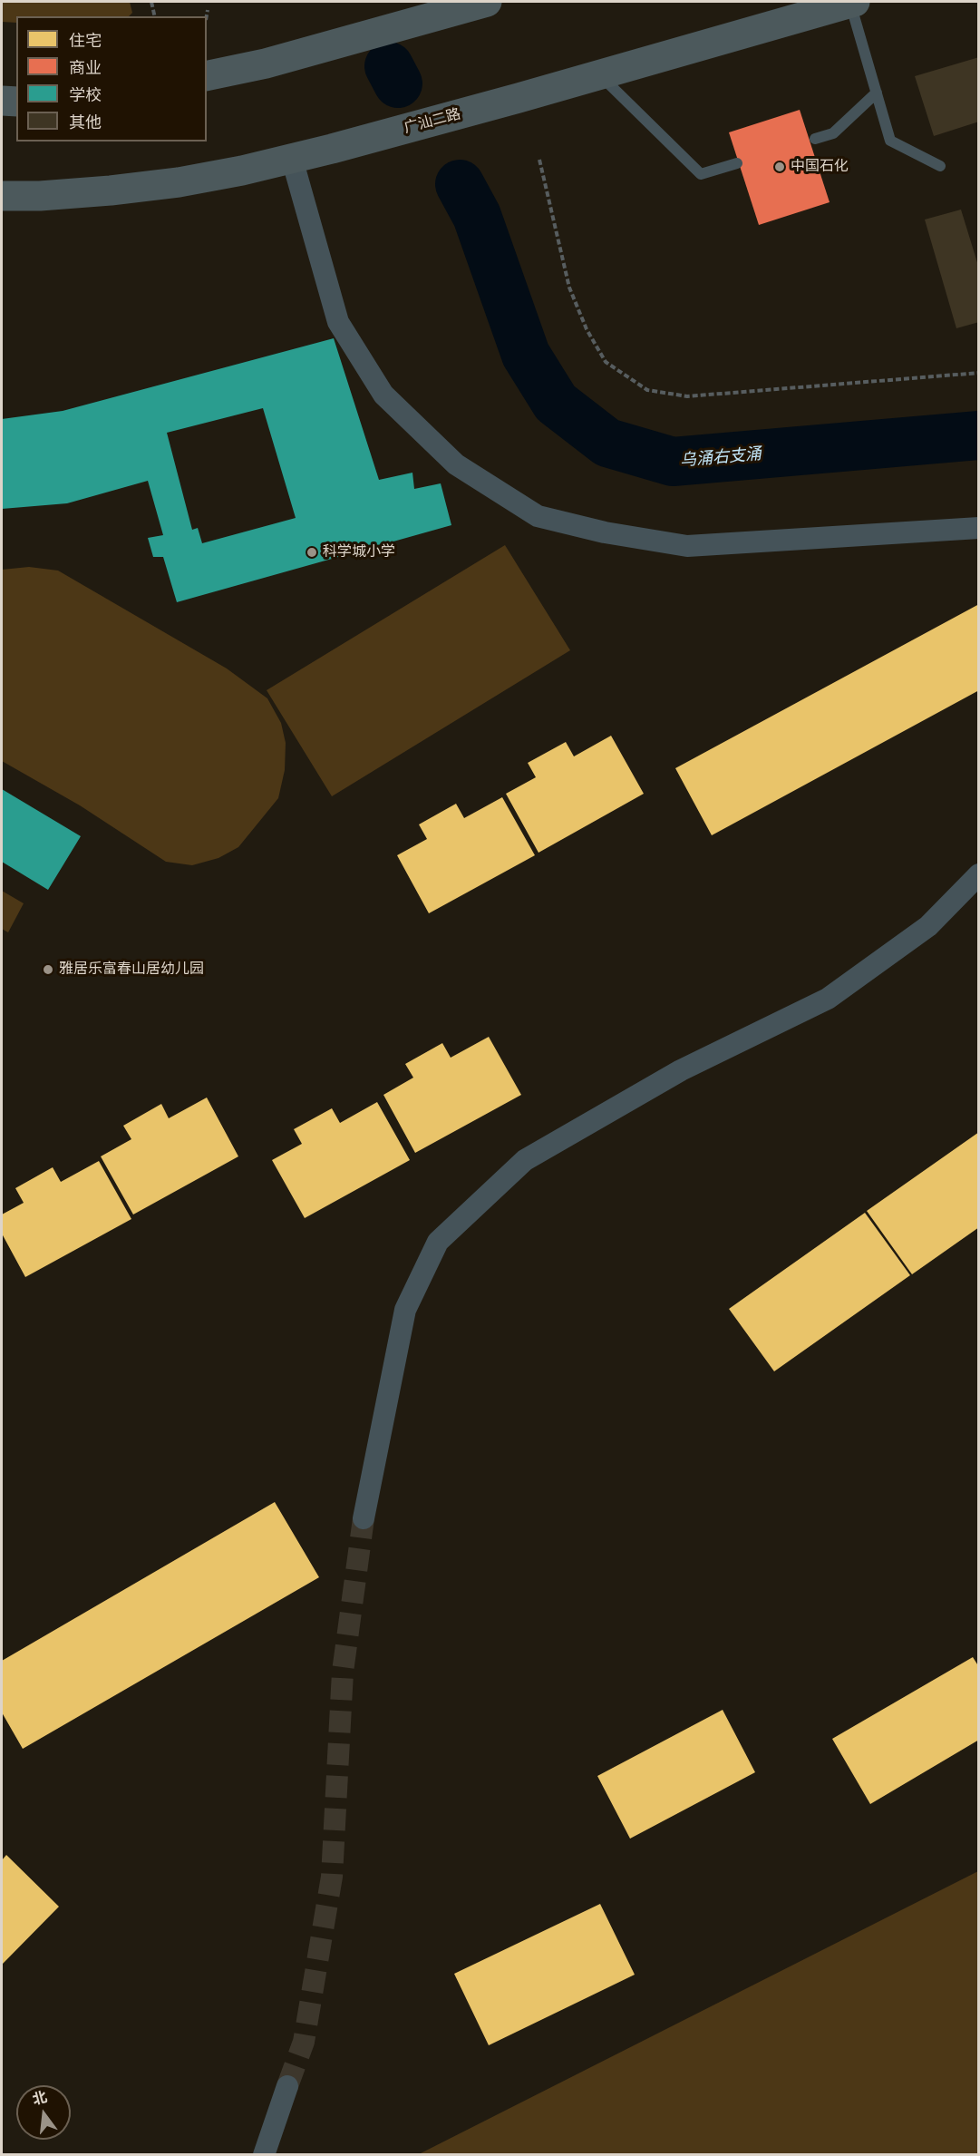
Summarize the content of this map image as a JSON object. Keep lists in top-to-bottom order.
{
  "streets": {
    "highway": ["广汕二路"]
  },
  "water": ["乌涌右支涌"],
  "places": ["中国石化", "科学城小学", "雅居乐富春山居幼儿园"],
  "legend": [
    "住宅",
    "商业",
    "学校",
    "其他"
  ],
  "north": "top"
}
